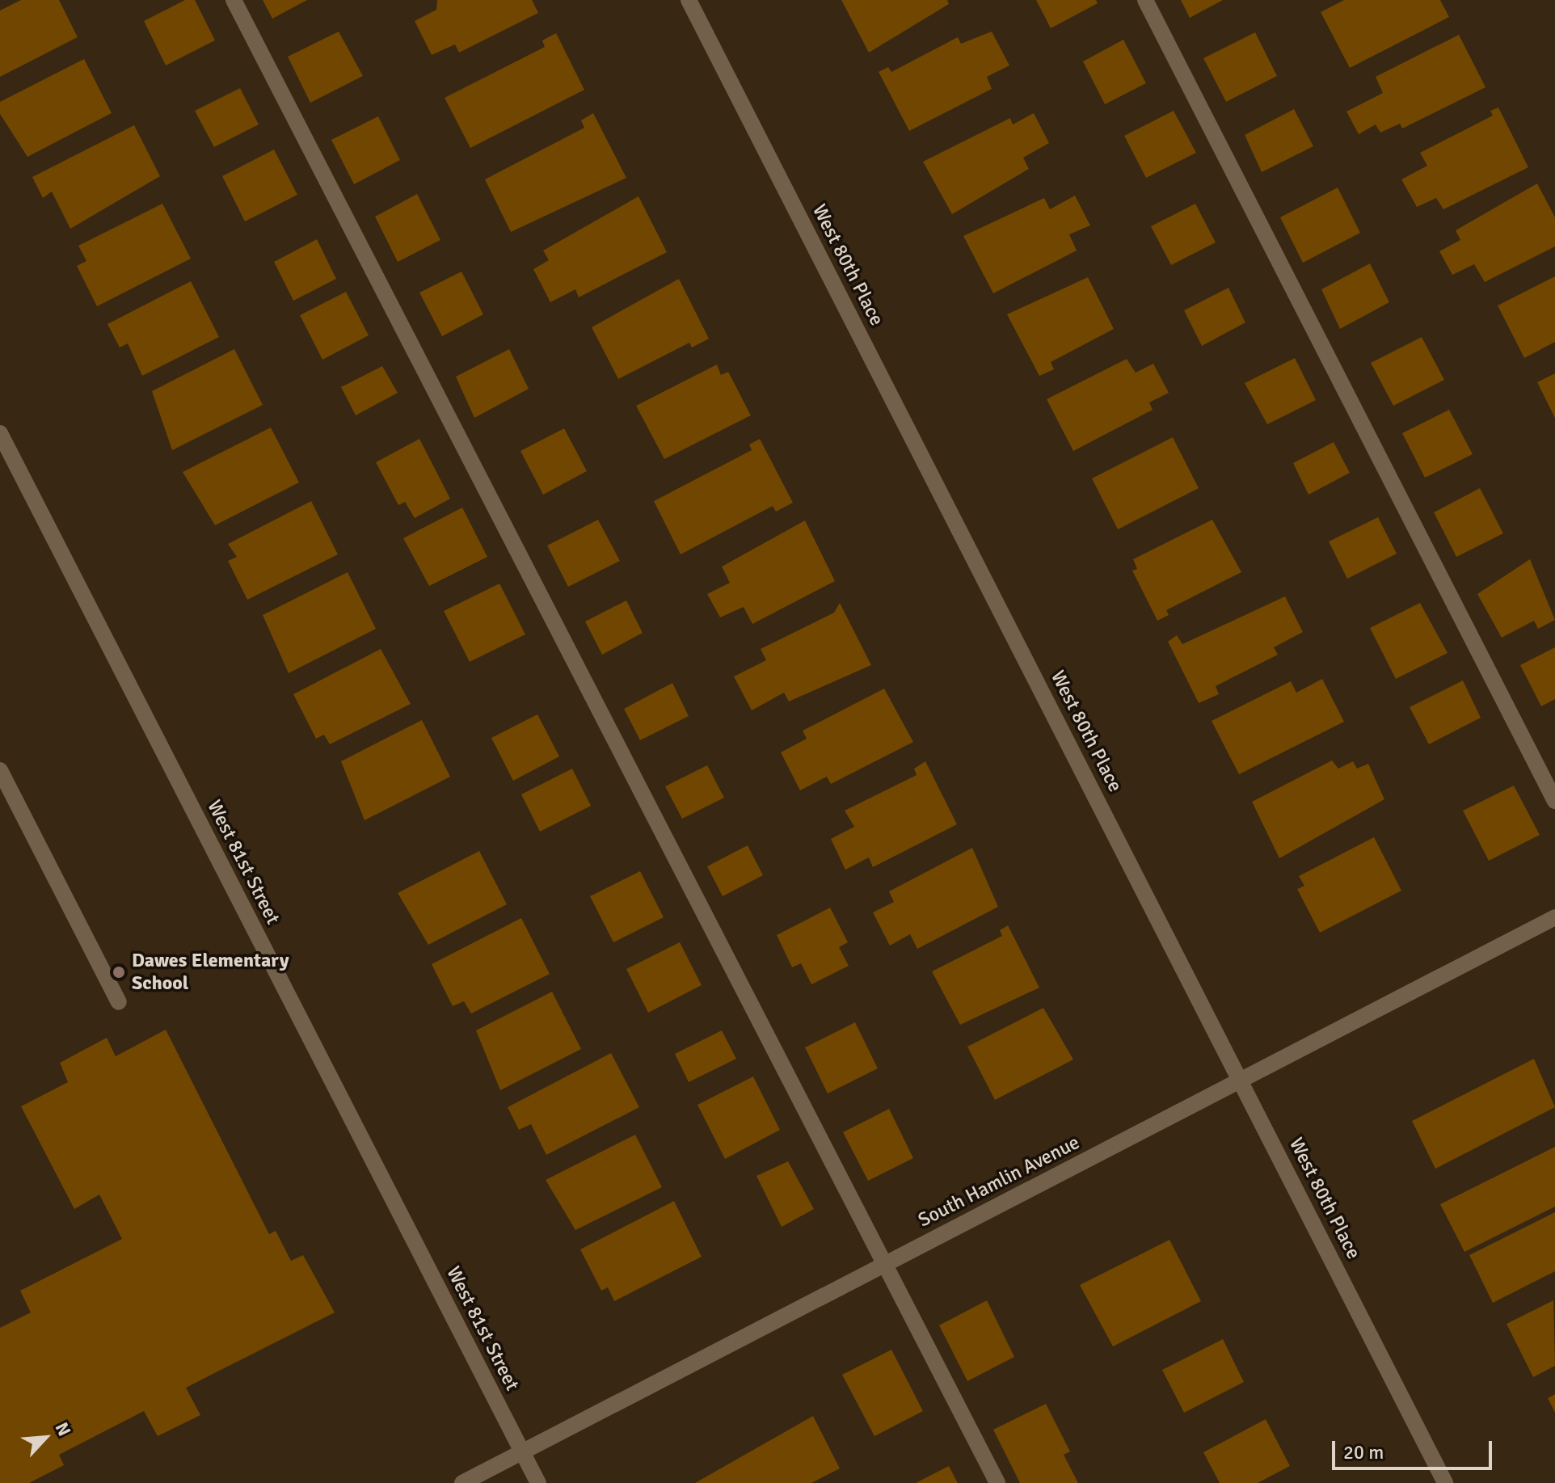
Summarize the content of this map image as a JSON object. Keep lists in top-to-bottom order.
{
  "streets": {
    "street": ["West 80th Place", "West 81st Street", "South Hamlin Avenue"]
  },
  "crossings": [
    ["West 80th Place", "South Hamlin Avenue"],
    ["West 81st Street", "South Hamlin Avenue"]
  ],
  "places": ["Dawes Elementary School"],
  "scale_bar": "20 m",
  "north": "top right"
}
